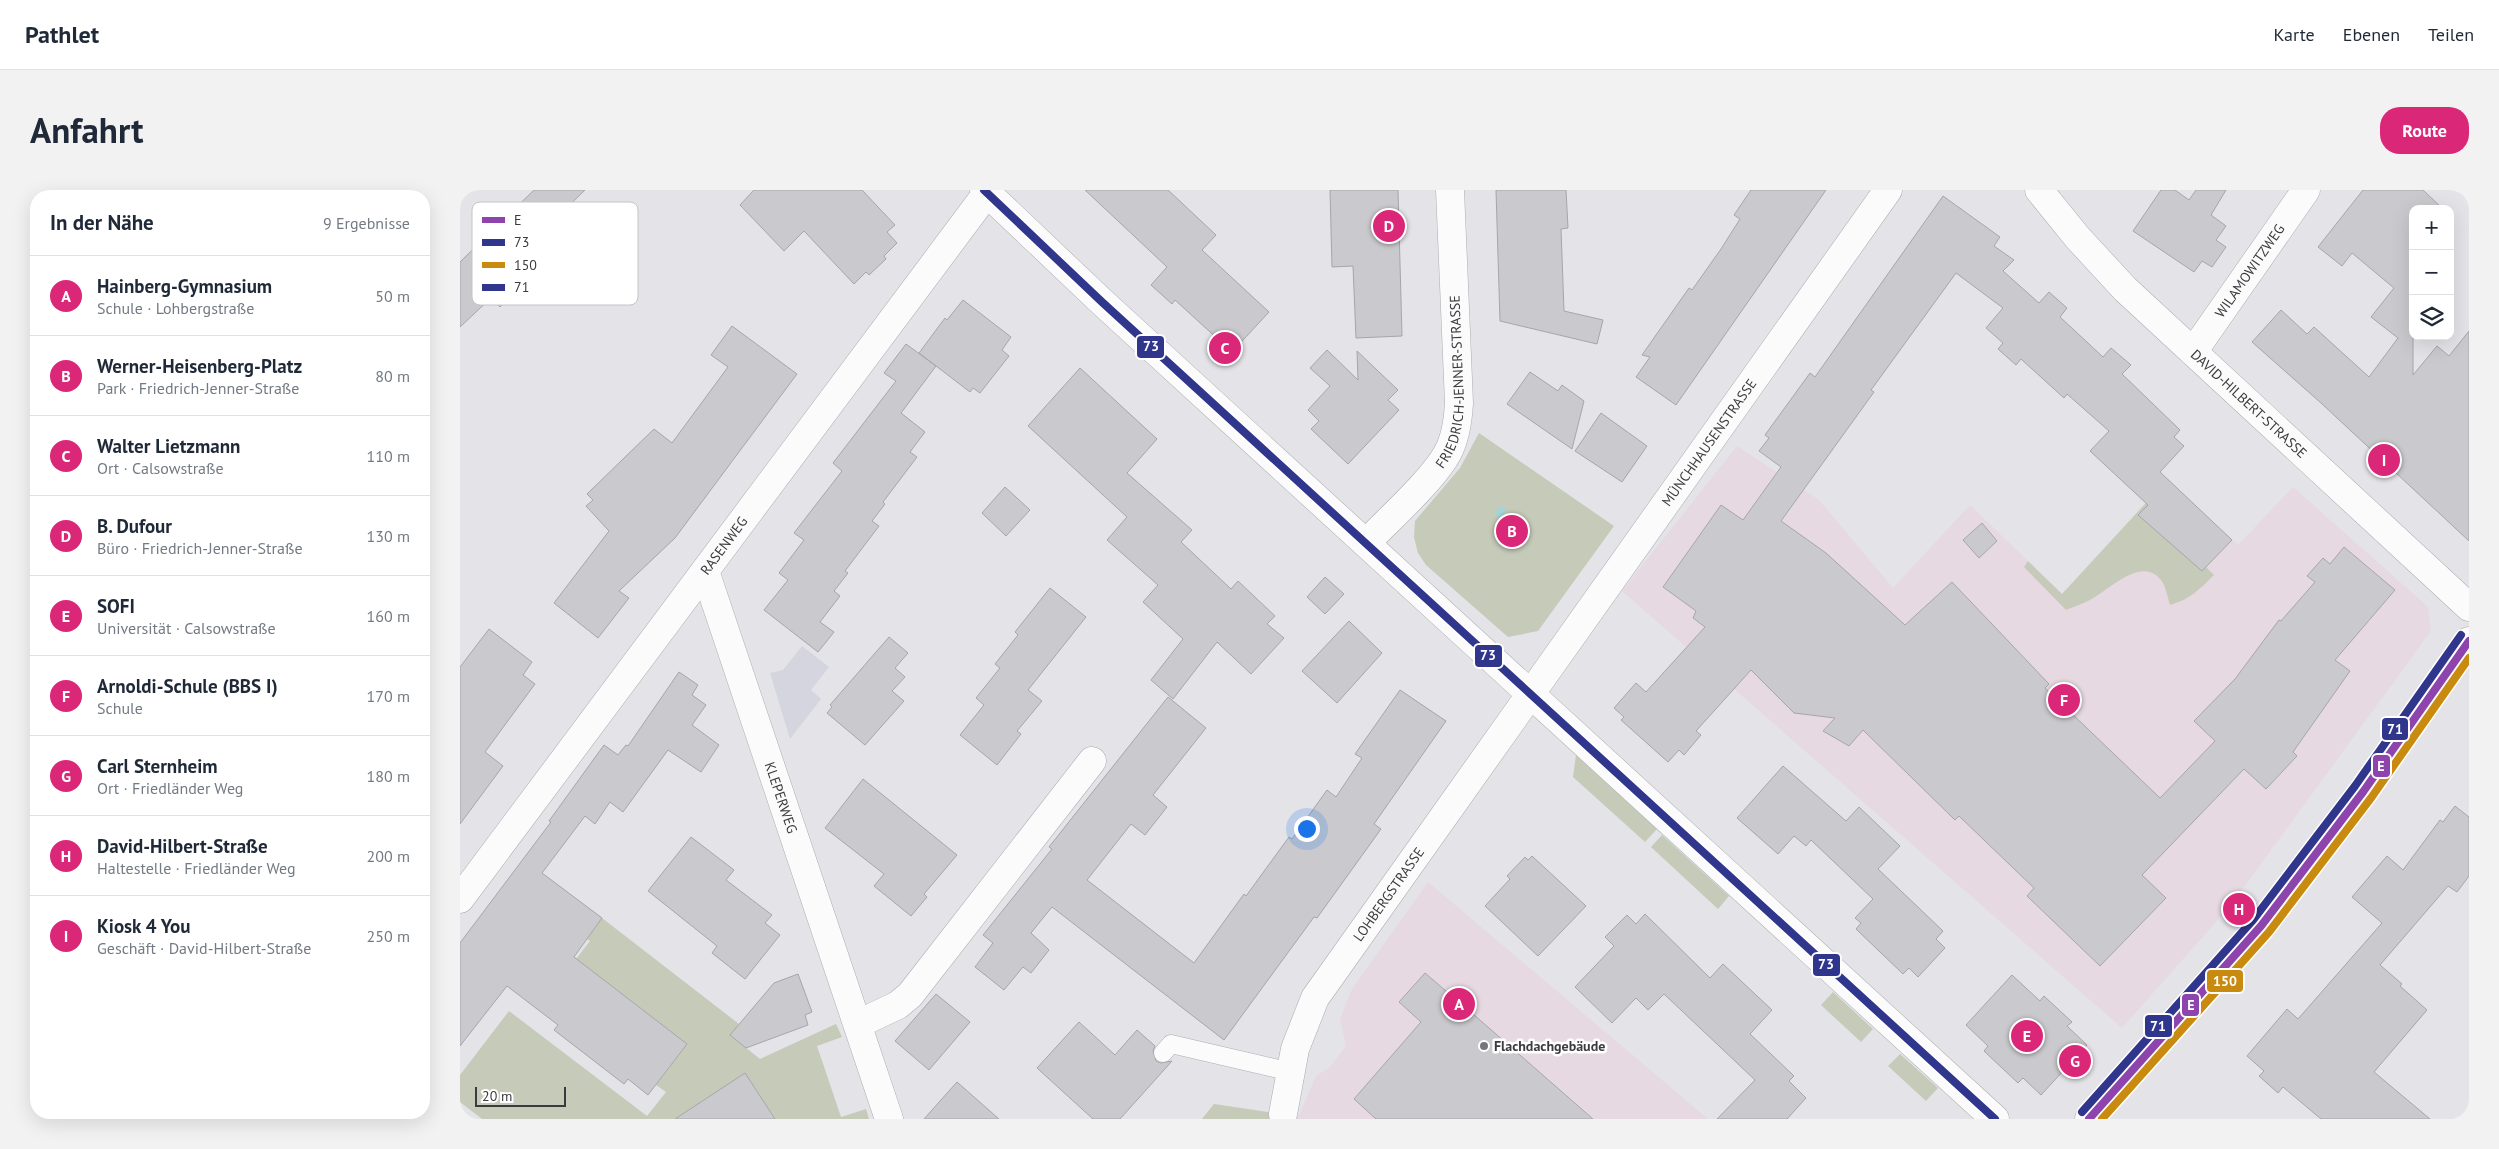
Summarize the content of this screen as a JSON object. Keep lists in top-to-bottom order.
{
  "streets": {
    "street": [
      "WILAMOWITZWEG",
      "FRIEDRICH-JENNER-STRASSE",
      "DAVID-HILBERT-STRASSE",
      "MÜNCHHAUSENSTRASSE",
      "RASENWEG",
      "KLEPERWEG",
      "LOHBERGSTRASSE"
    ]
  },
  "crossings": [
    ["WILAMOWITZWEG", "DAVID-HILBERT-STRASSE"],
    ["MÜNCHHAUSENSTRASSE", "LOHBERGSTRASSE"],
    ["RASENWEG", "KLEPERWEG"]
  ],
  "places": ["Flachdachgebäude"],
  "lines": [
    "transit line 73",
    "transit line 71",
    "transit line E",
    "transit line 150"
  ],
  "legend": [
    "E",
    "73",
    "150",
    "71"
  ],
  "scale_bar": "20 m",
  "page": {
    "header": "Pathlet",
    "nav": ["Karte", "Ebenen", "Teilen"],
    "title": "Anfahrt",
    "buttons": "Route",
    "heading": ["In der Nähe", "9 Ergebnisse"],
    "map_buttons": ["+", "−"],
    "pins": [
      "D",
      "C",
      "I",
      "B",
      "F",
      "H",
      "A",
      "E",
      "G"
    ],
    "list": [
      {
        "mark": "A",
        "name": "Hainberg-Gymnasium",
        "note": "Schule · Lohbergstraße",
        "value": "50 m"
      },
      {
        "mark": "B",
        "name": "Werner-Heisenberg-Platz",
        "note": "Park · Friedrich-Jenner-Straße",
        "value": "80 m"
      },
      {
        "mark": "C",
        "name": "Walter Lietzmann",
        "note": "Ort · Calsowstraße",
        "value": "110 m"
      },
      {
        "mark": "D",
        "name": "B. Dufour",
        "note": "Büro · Friedrich-Jenner-Straße",
        "value": "130 m"
      },
      {
        "mark": "E",
        "name": "SOFI",
        "note": "Universität · Calsowstraße",
        "value": "160 m"
      },
      {
        "mark": "F",
        "name": "Arnoldi-Schule (BBS I)",
        "note": "Schule",
        "value": "170 m"
      },
      {
        "mark": "G",
        "name": "Carl Sternheim",
        "note": "Ort · Friedländer Weg",
        "value": "180 m"
      },
      {
        "mark": "H",
        "name": "David-Hilbert-Straße",
        "note": "Haltestelle · Friedländer Weg",
        "value": "200 m"
      },
      {
        "mark": "I",
        "name": "Kiosk 4 You",
        "note": "Geschäft · David-Hilbert-Straße",
        "value": "250 m"
      }
    ],
    "scale": "20 m"
  }
}
